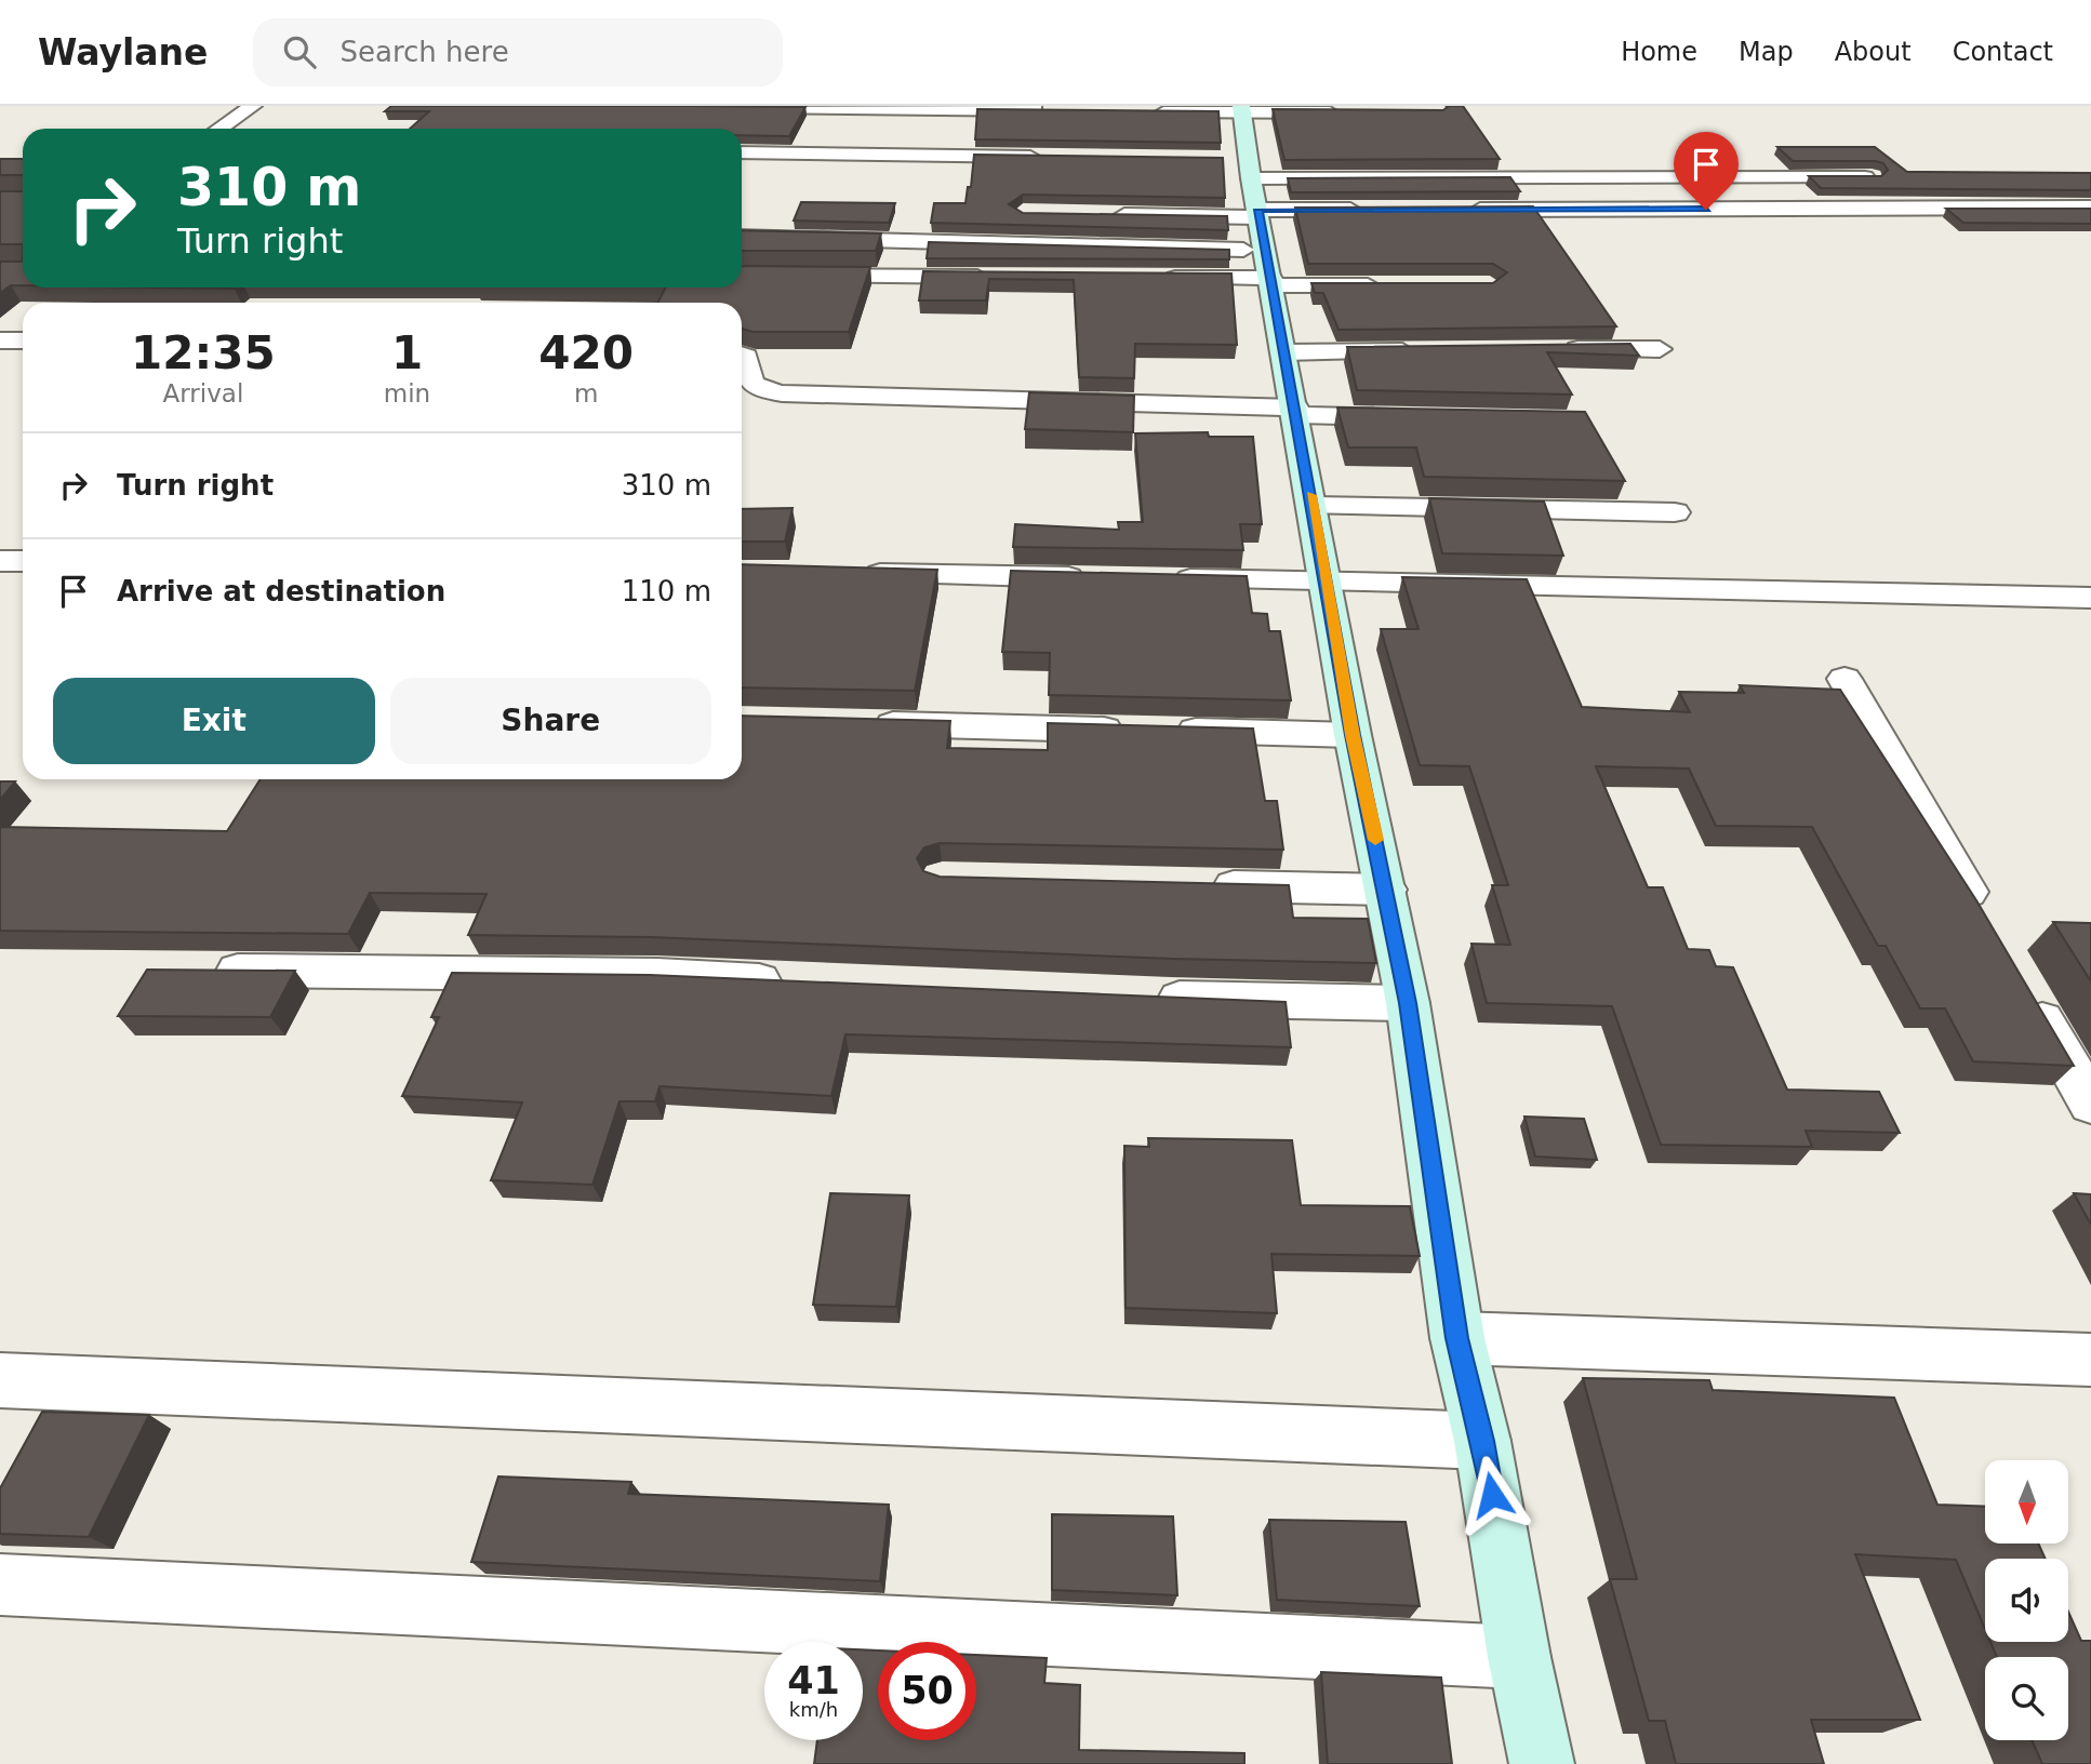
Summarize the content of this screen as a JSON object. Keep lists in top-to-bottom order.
{
  "north": "bottom",
  "page": {
    "header": "Waylane",
    "search": "Search here",
    "nav": [
      "Home",
      "Map",
      "About",
      "Contact"
    ],
    "turn": ["310 m", "Turn right"],
    "eta": [
      "12:35",
      "Arrival",
      "1",
      "min",
      "420",
      "m"
    ],
    "list": [
      {
        "name": "Turn right",
        "value": "310 m"
      },
      {
        "name": "Arrive at destination",
        "value": "110 m"
      }
    ],
    "buttons": ["Exit", "Share"],
    "speed": "41 km/h",
    "limit": "50"
  }
}
